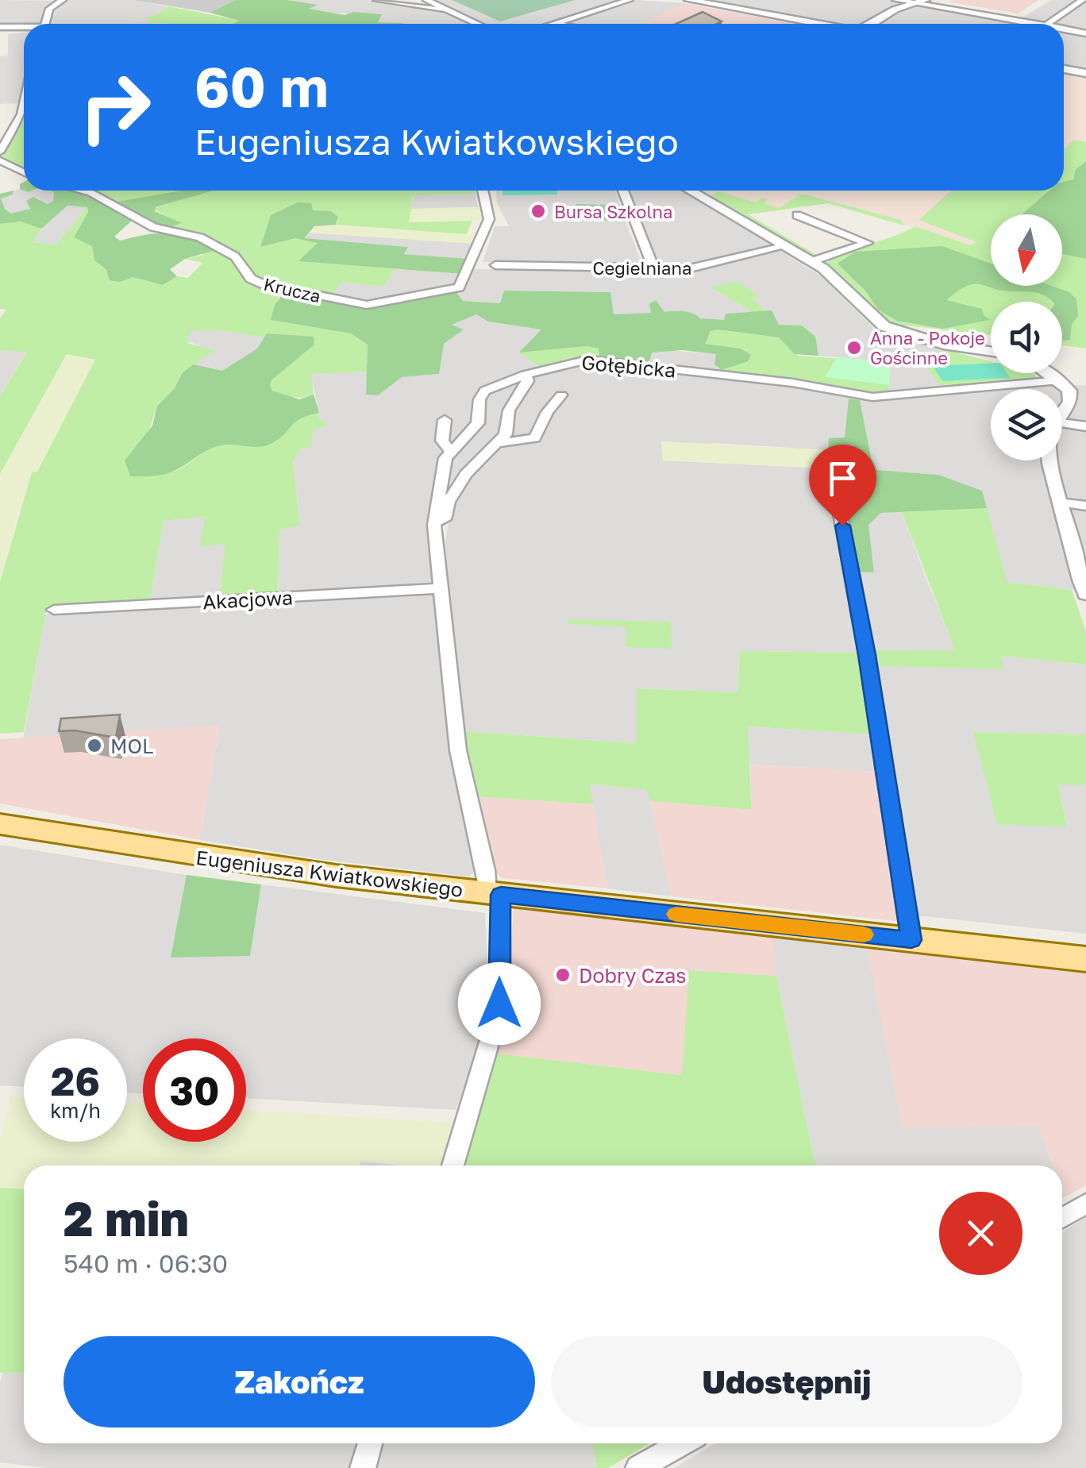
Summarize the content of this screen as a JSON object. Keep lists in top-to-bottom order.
{
  "streets": {
    "main road": ["Eugeniusza Kwiatkowskiego"],
    "street": [
      "Cegielniana",
      "Krucza",
      "Gołębicka",
      "Akacjowa"
    ]
  },
  "crossings": [
    ["Gołębicka", "Akacjowa"],
    ["Gołębicka", "Eugeniusza Kwiatkowskiego"]
  ],
  "places": [
    "Bursa Szkolna",
    "Anna - Pokoje Gościnne",
    "MOL",
    "Dobry Czas"
  ],
  "north": "bottom",
  "page": {
    "turn": ["60 m", "Eugeniusza Kwiatkowskiego"],
    "speed": "26 km/h",
    "limit": "30",
    "heading": ["2 min", "540 m · 06:30"],
    "buttons": ["Zakończ", "Udostępnij"]
  }
}
